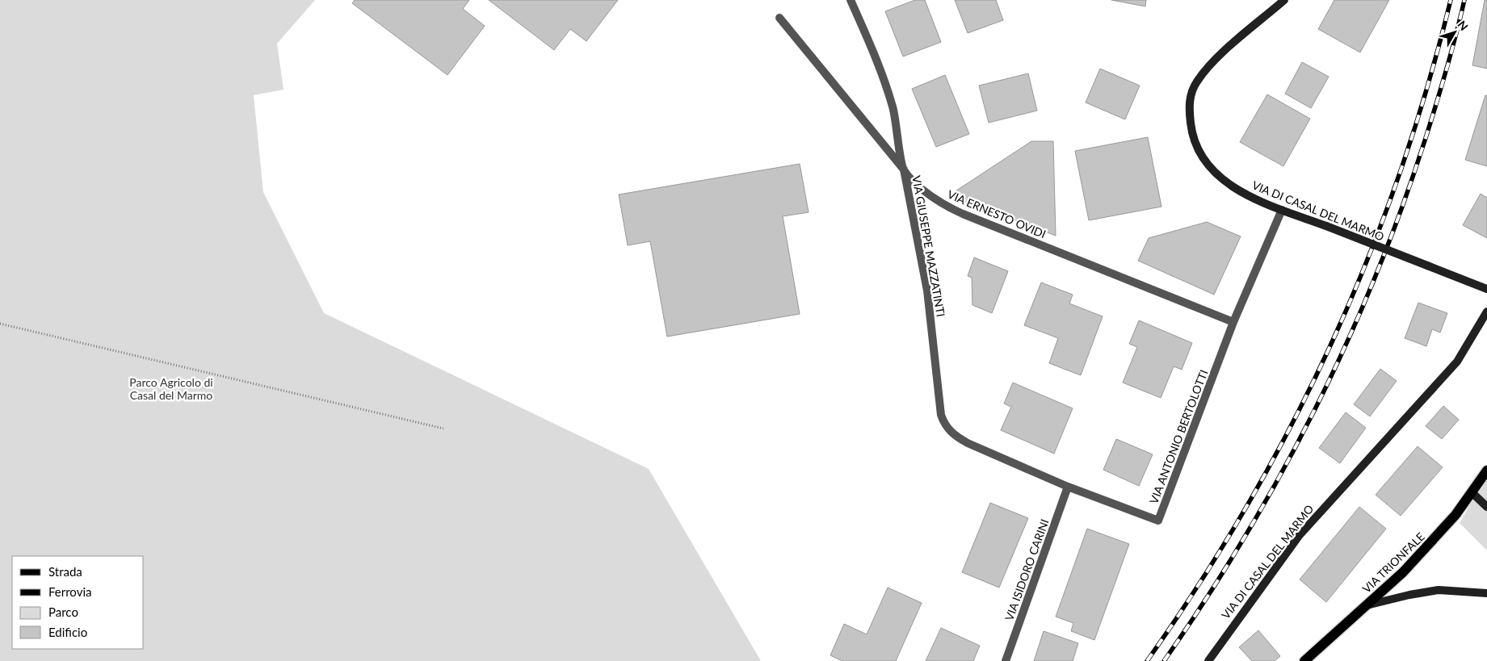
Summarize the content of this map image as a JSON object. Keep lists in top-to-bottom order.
{
  "streets": {
    "main road": ["VIA DI CASAL DEL MARMO", "VIA TRIONFALE"],
    "street": [
      "VIA ERNESTO OVIDI",
      "VIA GIUSEPPE MAZZATINTI",
      "VIA ANTONIO BERTOLOTTI",
      "VIA ISIDORO CARINI"
    ]
  },
  "crossings": [
    ["VIA DI CASAL DEL MARMO", "VIA ANTONIO BERTOLOTTI"],
    ["VIA ERNESTO OVIDI", "VIA GIUSEPPE MAZZATINTI"],
    ["VIA ERNESTO OVIDI", "VIA ANTONIO BERTOLOTTI"],
    ["VIA GIUSEPPE MAZZATINTI", "VIA ANTONIO BERTOLOTTI"],
    ["VIA ANTONIO BERTOLOTTI", "VIA ISIDORO CARINI"]
  ],
  "parks": ["Parco Agricolo di Casal del Marmo"],
  "legend": [
    "Strada",
    "Ferrovia",
    "Parco",
    "Edificio"
  ],
  "north": "top right"
}
